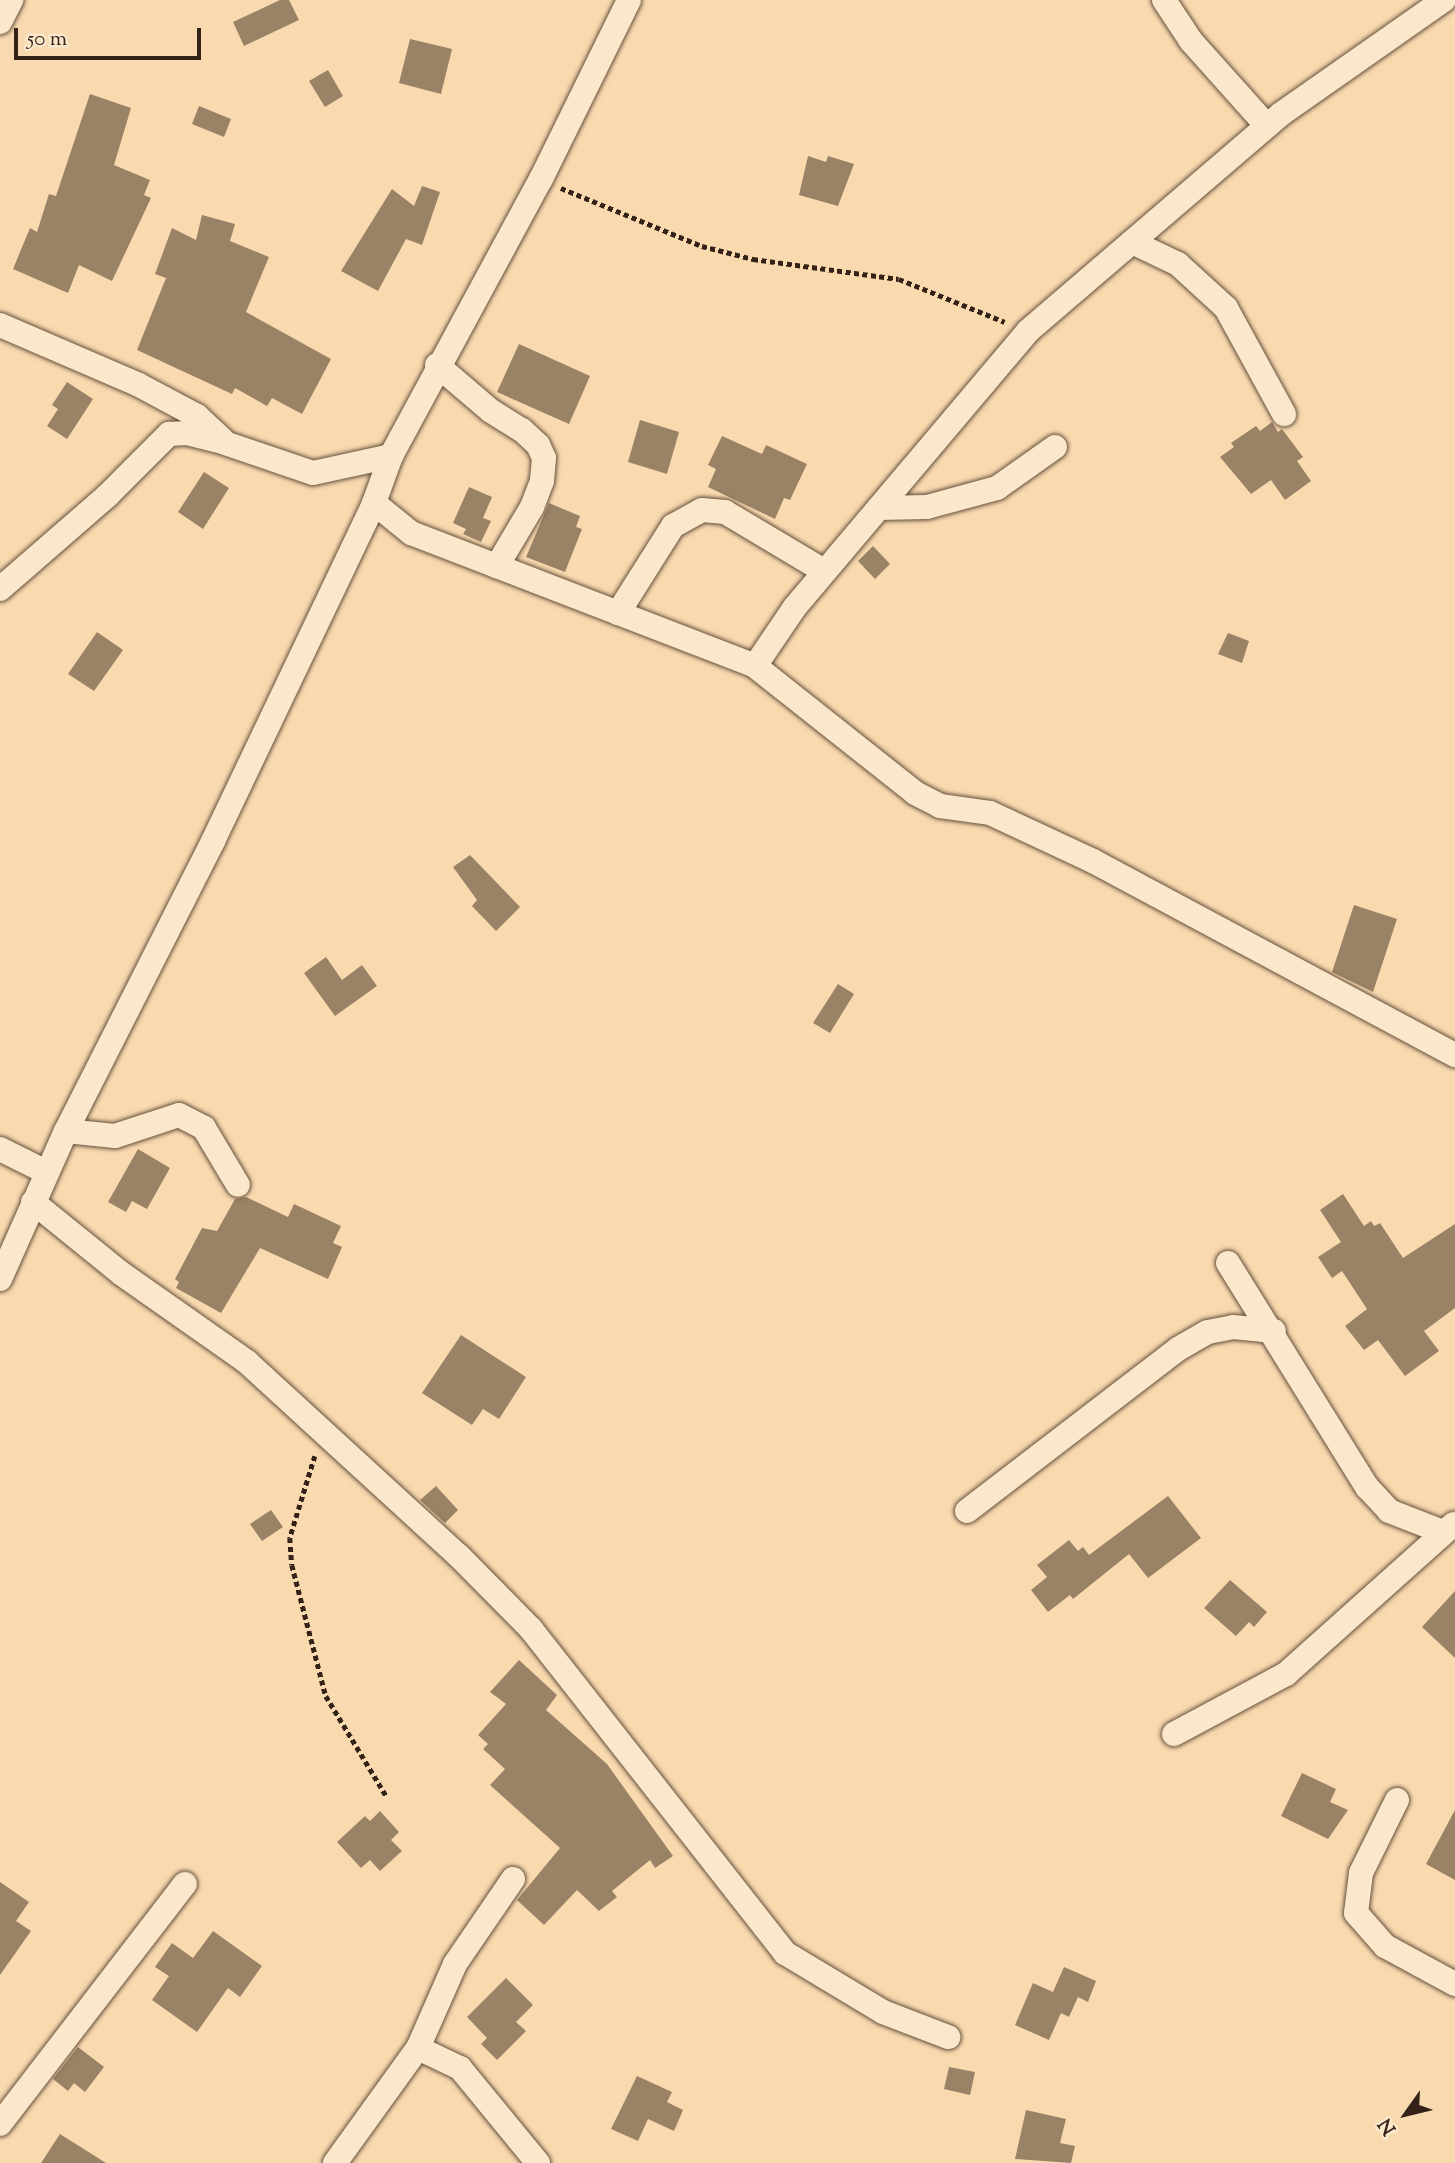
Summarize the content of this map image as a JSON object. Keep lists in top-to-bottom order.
{
  "scale_bar": "50 m",
  "north": "bottom left"
}
